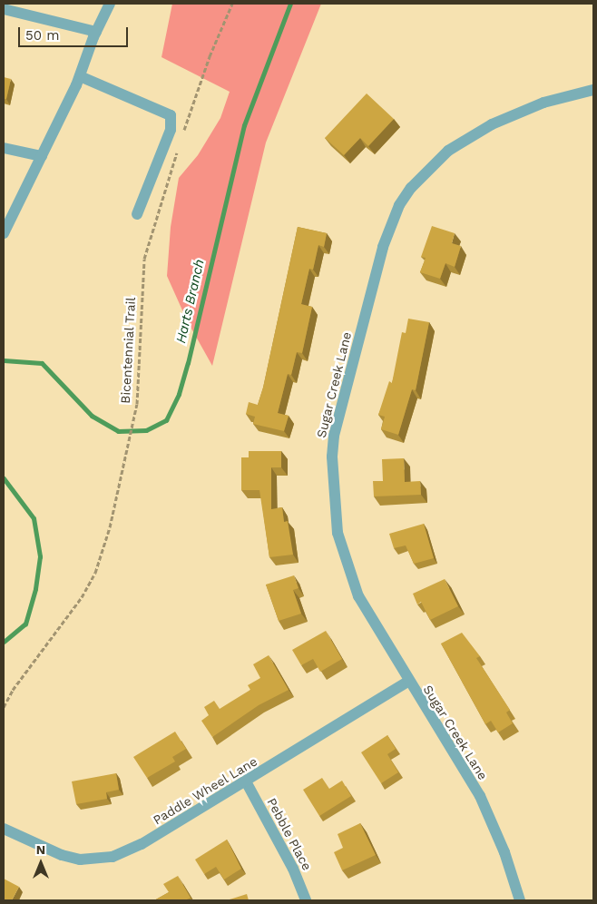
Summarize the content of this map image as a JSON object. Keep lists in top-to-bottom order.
{
  "streets": {
    "street": ["Sugar Creek Lane", "Paddle Wheel Lane", "Pebble Place"],
    "path": ["Bicentennial Trail"]
  },
  "crossings": [
    ["Sugar Creek Lane", "Paddle Wheel Lane"],
    ["Paddle Wheel Lane", "Pebble Place"]
  ],
  "water": ["Harts Branch"],
  "scale_bar": "50 m",
  "north": "top"
}
